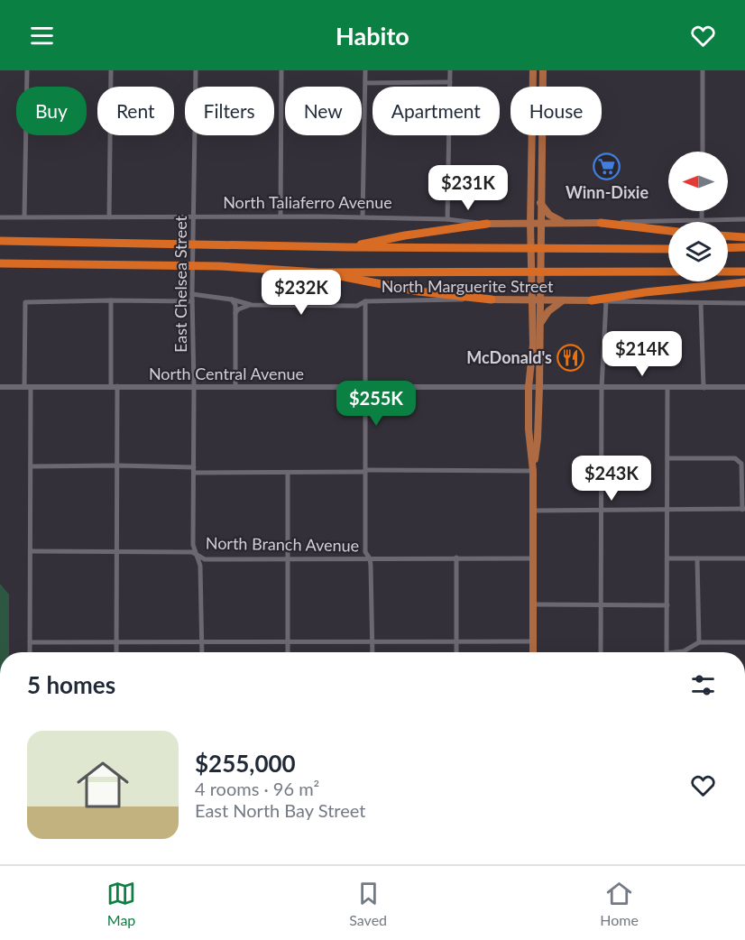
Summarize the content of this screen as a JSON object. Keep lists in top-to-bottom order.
{
  "streets": {
    "main road": ["North Taliaferro Avenue", "North Marguerite Street"],
    "street": ["East Chelsea Street", "North Central Avenue", "North Branch Avenue"]
  },
  "crossings": [
    ["North Taliaferro Avenue", "East Chelsea Street"],
    ["East Chelsea Street", "North Marguerite Street"],
    ["East Chelsea Street", "North Central Avenue"],
    ["East Chelsea Street", "North Branch Avenue"]
  ],
  "places": {
    "supermarket": ["Winn-Dixie"],
    "restaurant": ["McDonald's"]
  },
  "north": "left",
  "page": {
    "header": "Habito",
    "chip": [
      "Buy",
      "Rent",
      "Filters",
      "New",
      "Apartment",
      "House"
    ],
    "price": [
      "$231K",
      "$232K",
      "$214K",
      "$255K",
      "$243K"
    ],
    "heading": "5 homes",
    "list": [
      {
        "name": "$255,000",
        "note": "4 rooms · 96 m² · East North Bay Street"
      }
    ],
    "tabs": ["Map", "Saved", "Home"]
  }
}
